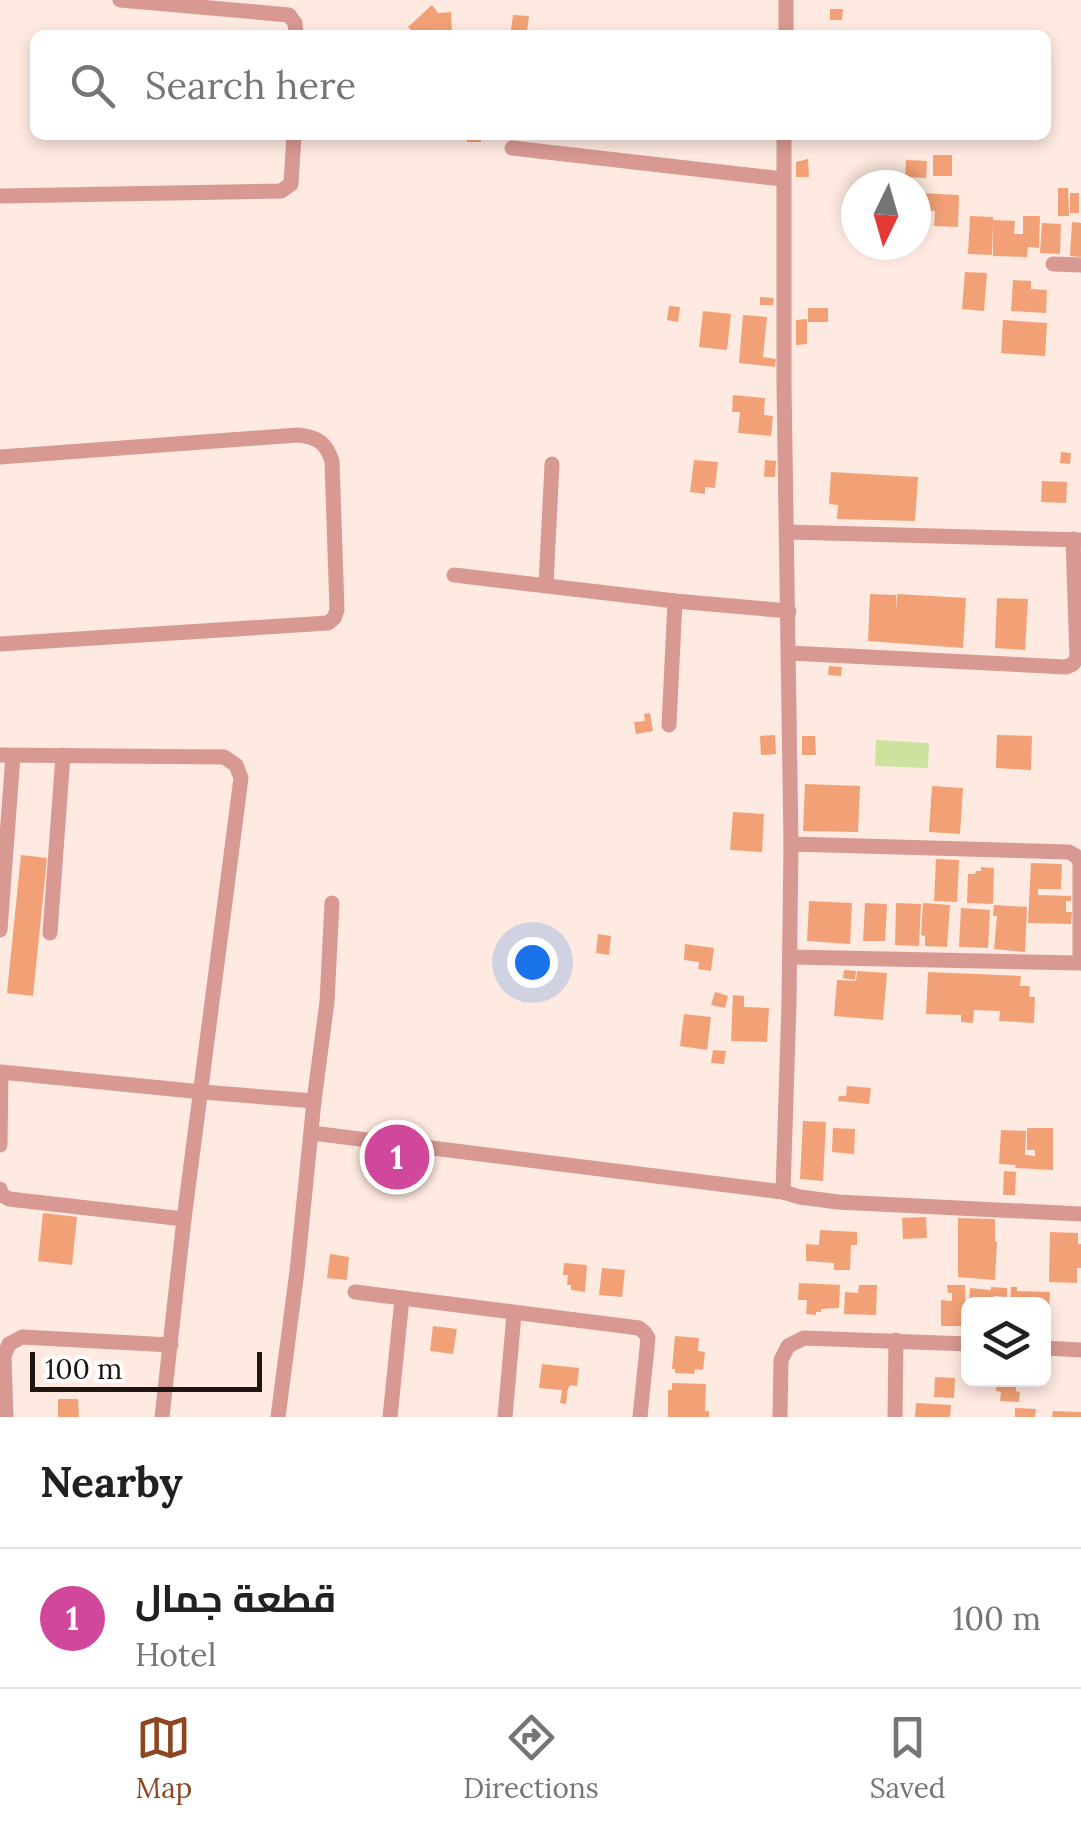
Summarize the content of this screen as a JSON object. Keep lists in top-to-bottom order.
{
  "scale_bar": "100 m",
  "north": "bottom",
  "page": {
    "search": "Search here",
    "pins": "1",
    "scale": "100 m",
    "heading": "Nearby",
    "list": [
      {
        "mark": "1",
        "name": "قطعة جمال",
        "note": "Hotel",
        "value": "100 m"
      }
    ],
    "nav": ["Map", "Directions", "Saved"]
  }
}
